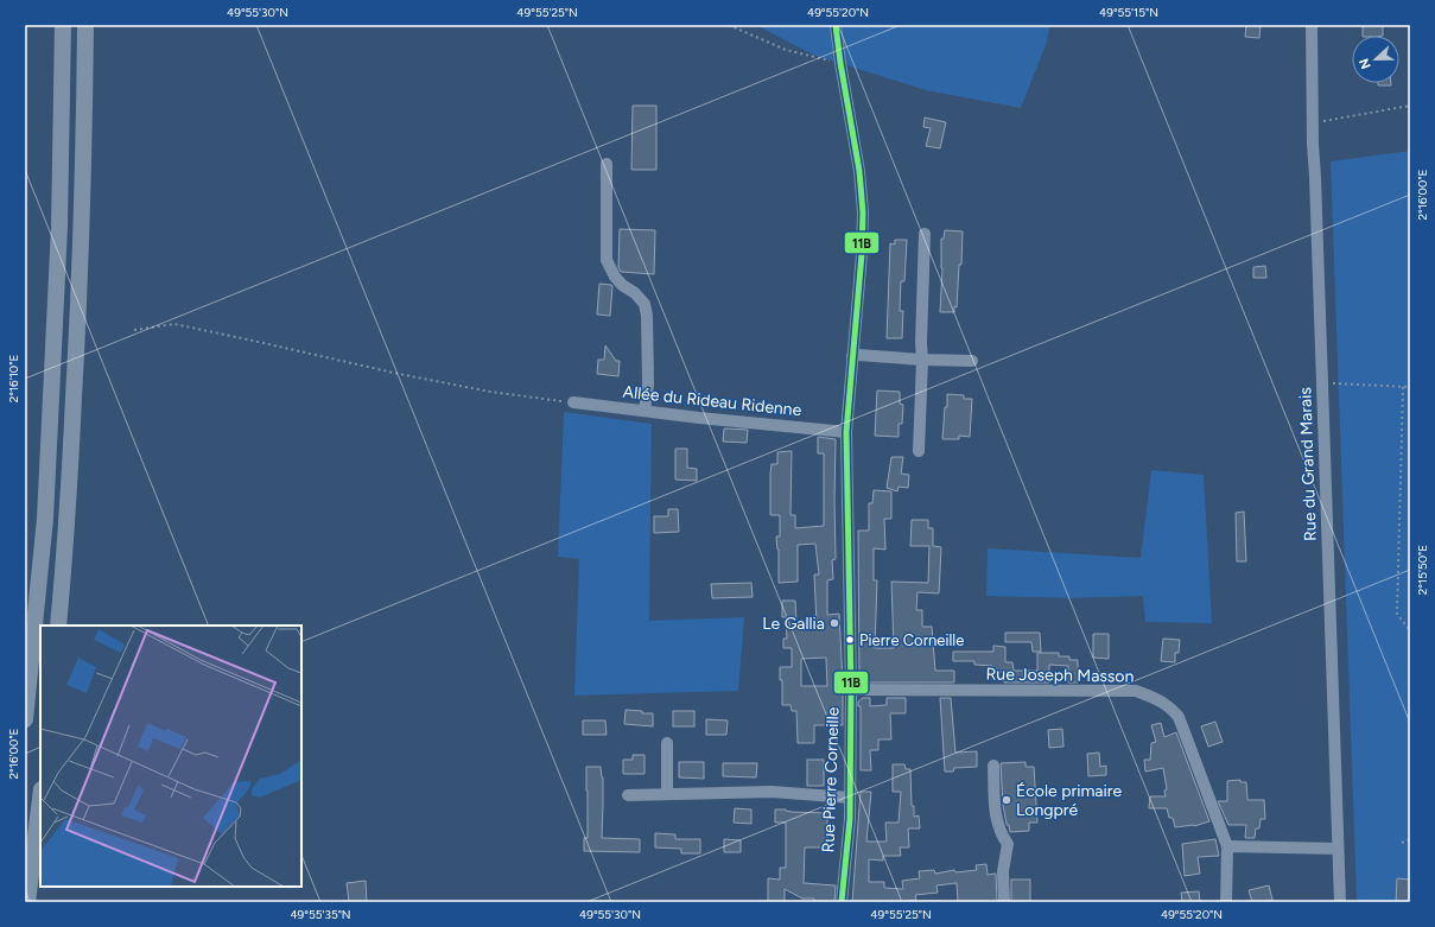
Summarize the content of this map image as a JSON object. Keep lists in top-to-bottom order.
{
  "streets": {
    "street": [
      "Allée du Rideau Ridenne",
      "Rue du Grand Marais",
      "Rue Joseph Masson",
      "Rue Pierre Corneille"
    ]
  },
  "crossings": [
    ["Allée du Rideau Ridenne", "Rue Pierre Corneille"],
    ["Rue Joseph Masson", "Rue Pierre Corneille"]
  ],
  "places": ["Le Gallia", "Pierre Corneille", "École primaire Longpré"],
  "lines": ["transit line 11B"],
  "north": "left",
  "coordinates": [
    "49°55'30\"N",
    "49°55'25\"N",
    "49°55'20\"N",
    "49°55'15\"N",
    "2°16'00\"E",
    "2°16'10\"E",
    "2°15'50\"E",
    "49°55'35\"N"
  ]
}
